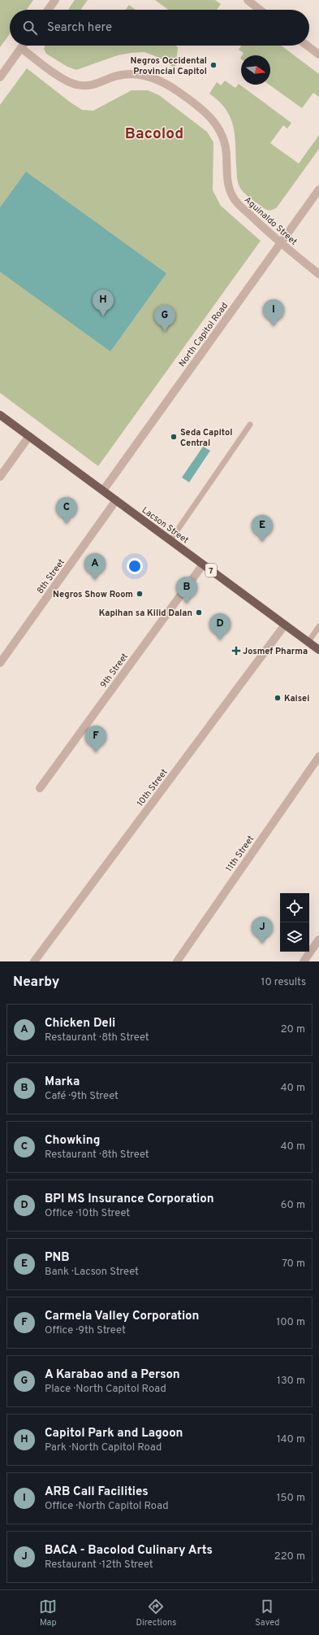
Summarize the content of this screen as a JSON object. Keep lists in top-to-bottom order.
{
  "streets": {
    "main road": ["Lacson Street", "7"],
    "street": [
      "Aguinaldo Street",
      "North Capitol Road",
      "8th Street",
      "9th Street",
      "10th Street",
      "11th Street"
    ]
  },
  "crossings": [
    ["Aguinaldo Street", "North Capitol Road"],
    ["North Capitol Road", "Lacson Street"],
    ["Lacson Street", "8th Street"],
    ["Lacson Street", "9th Street"],
    ["Lacson Street", "10th Street"]
  ],
  "districts": ["Bacolod"],
  "places": {
    "other": [
      "Negros Occidental Provincial Capitol",
      "Seda Capitol Central",
      "Negros Show Room",
      "Kapihan sa Kilid Dalan",
      "Kaisei"
    ],
    "health": ["Josmef Pharma"]
  },
  "north": "right",
  "page": {
    "search": "Search here",
    "pins": [
      "H",
      "I",
      "G",
      "C",
      "E",
      "A",
      "B",
      "D",
      "F",
      "J"
    ],
    "heading": ["Nearby", "10 results"],
    "list": [
      {
        "mark": "A",
        "name": "Chicken Deli",
        "note": "Restaurant · 8th Street",
        "value": "20 m"
      },
      {
        "mark": "B",
        "name": "Marka",
        "note": "Café · 9th Street",
        "value": "40 m"
      },
      {
        "mark": "C",
        "name": "Chowking",
        "note": "Restaurant · 8th Street",
        "value": "40 m"
      },
      {
        "mark": "D",
        "name": "BPI MS Insurance Corporation",
        "note": "Office · 10th Street",
        "value": "60 m"
      },
      {
        "mark": "E",
        "name": "PNB",
        "note": "Bank · Lacson Street",
        "value": "70 m"
      },
      {
        "mark": "F",
        "name": "Carmela Valley Corporation",
        "note": "Office · 9th Street",
        "value": "100 m"
      },
      {
        "mark": "G",
        "name": "A Karabao and a Person",
        "note": "Place · North Capitol Road",
        "value": "130 m"
      },
      {
        "mark": "H",
        "name": "Capitol Park and Lagoon",
        "note": "Park · North Capitol Road",
        "value": "140 m"
      },
      {
        "mark": "I",
        "name": "ARB Call Facilities",
        "note": "Office · North Capitol Road",
        "value": "150 m"
      },
      {
        "mark": "J",
        "name": "BACA - Bacolod Culinary Arts",
        "note": "Restaurant · 12th Street",
        "value": "220 m"
      }
    ],
    "nav": ["Map", "Directions", "Saved"]
  }
}
